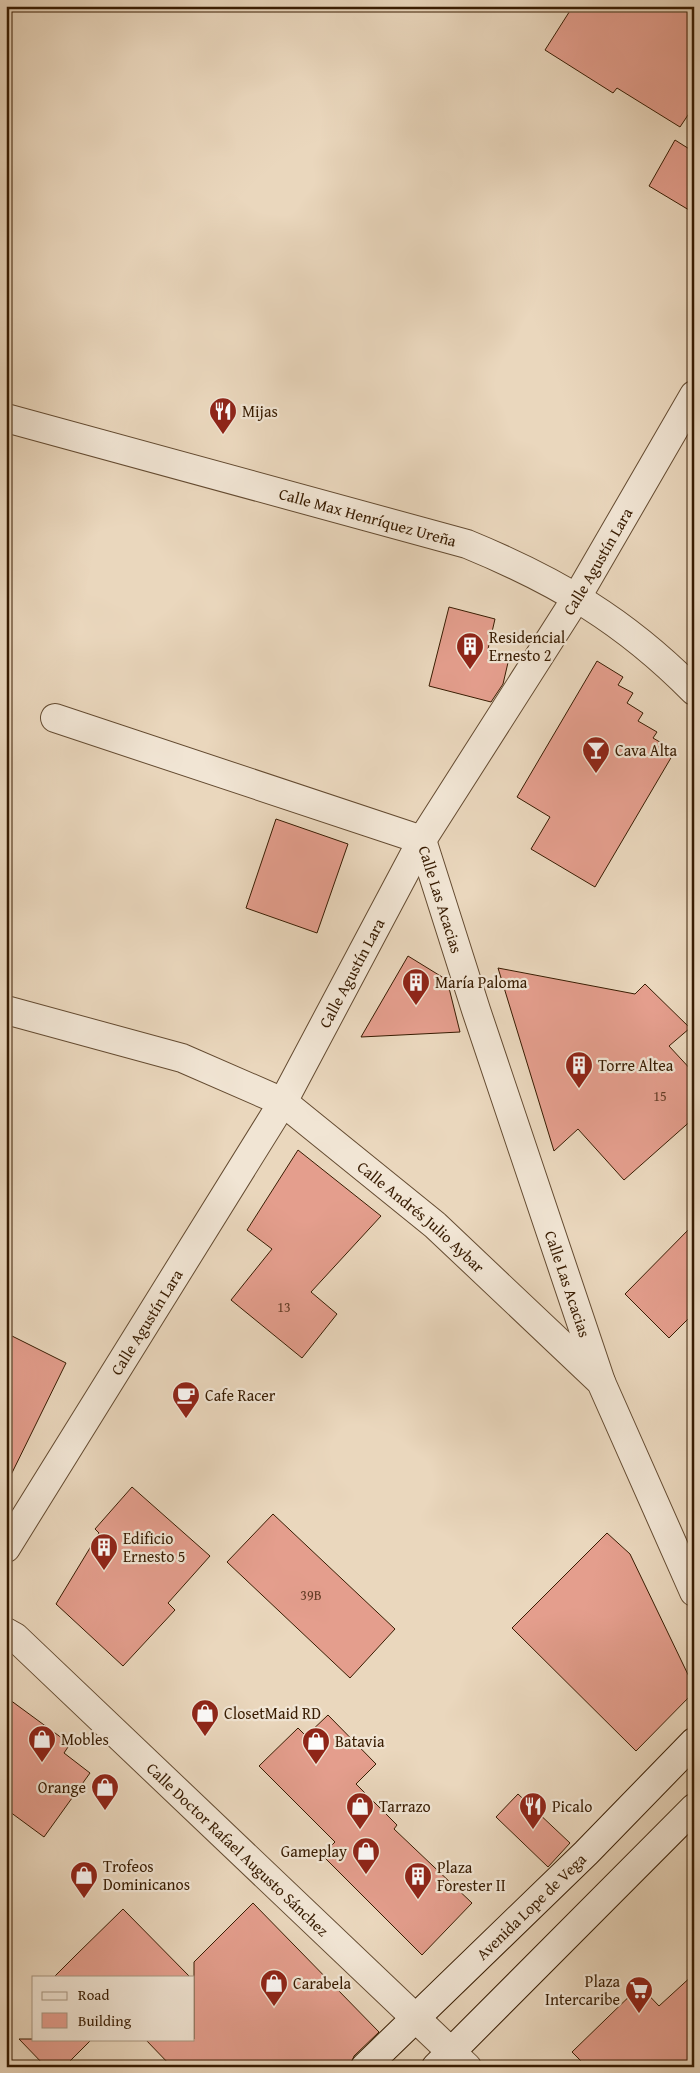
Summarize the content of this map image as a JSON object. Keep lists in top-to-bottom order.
{
  "streets": {
    "street": [
      "Calle Max Henríquez Ureña",
      "Calle Agustín Lara",
      "Calle Las Acacias",
      "Calle Andrés Julio Aybar",
      "Calle Doctor Rafael Augusto Sánchez",
      "Avenida Lope de Vega"
    ]
  },
  "crossings": [
    ["Calle Max Henríquez Ureña", "Calle Agustín Lara"],
    ["Calle Agustín Lara", "Calle Las Acacias"],
    ["Calle Agustín Lara", "Calle Andrés Julio Aybar"],
    ["Calle Las Acacias", "Calle Andrés Julio Aybar"],
    ["Calle Doctor Rafael Augusto Sánchez", "Avenida Lope de Vega"]
  ],
  "places": {
    "restaurant": ["Mijas", "Picalo"],
    "building": [
      "Residencial Ernesto 2",
      "María Paloma",
      "Torre Altea",
      "Edificio Ernesto 5",
      "Plaza Forester II"
    ],
    "bar": ["Cava Alta"],
    "cafe": ["Cafe Racer"],
    "shop": [
      "ClosetMaid RD",
      "Mobles",
      "Batavia",
      "Orange",
      "Tarrazo",
      "Gameplay",
      "Trofeos Dominicanos",
      "Carabela"
    ],
    "supermarket": ["Plaza Intercaribe"]
  },
  "house_numbers": ["15", "13", "39B"],
  "legend": ["Road", "Building"]
}
